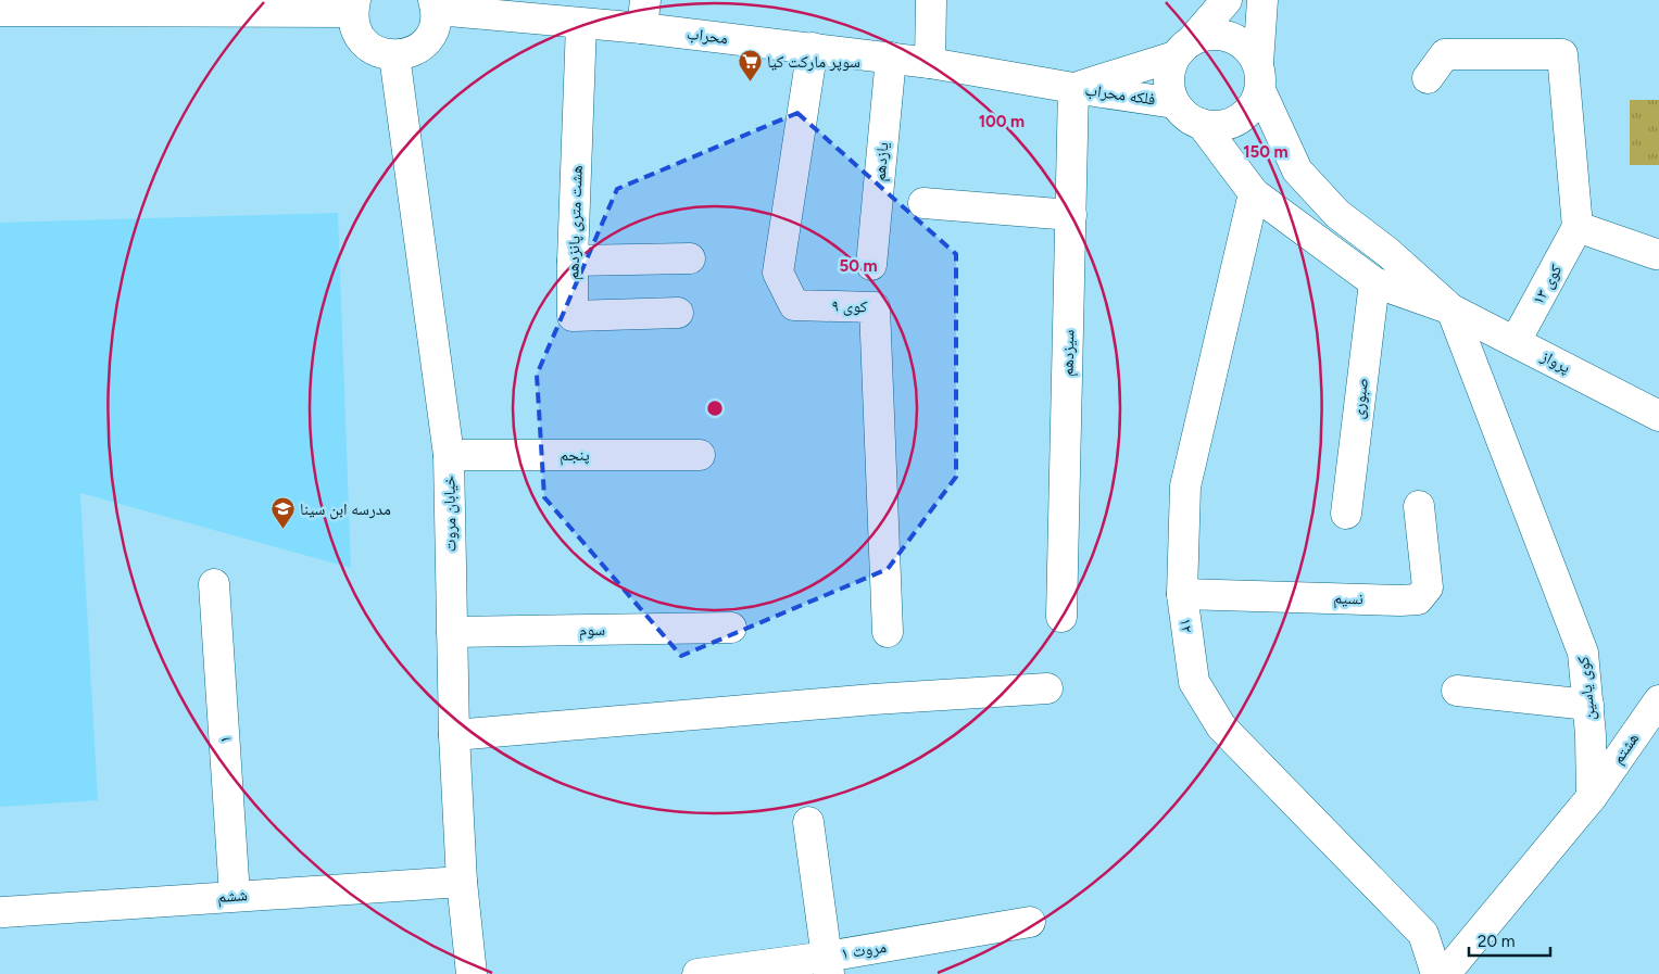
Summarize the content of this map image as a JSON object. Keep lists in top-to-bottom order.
{
  "streets": {
    "street": [
      "محراب",
      "فلکه محراب",
      "یازدهم",
      "هشت متری پانزدهم",
      "کوی ۱۳",
      "کوی ۹",
      "سیزدهم",
      "پرواز",
      "صبوری",
      "پنجم",
      "خیابان مروت",
      "نسیم",
      "۱۲",
      "سوم",
      "کوی یاسین",
      "۱",
      "هشتم",
      "ششم",
      "مروت ۱"
    ]
  },
  "crossings": [
    ["محراب", "فلکه محراب"],
    ["محراب", "یازدهم"],
    ["محراب", "هشت متری پانزدهم"],
    ["محراب", "کوی ۹"],
    ["محراب", "سیزدهم"],
    ["فلکه محراب", "سیزدهم"],
    ["کوی ۱۳", "پرواز"],
    ["پرواز", "کوی یاسین"],
    ["پنجم", "خیابان مروت"],
    ["خیابان مروت", "سوم"],
    ["خیابان مروت", "ششم"],
    ["نسیم", "۱۲"],
    ["کوی یاسین", "هشتم"],
    ["۱", "ششم"]
  ],
  "places": {
    "supermarket": ["سوپر مارکت کیا"],
    "school or university": ["مدرسه ابن سینا"]
  },
  "scale_bar": "20 m",
  "rings": ["100 m", "150 m", "50 m"]
}
